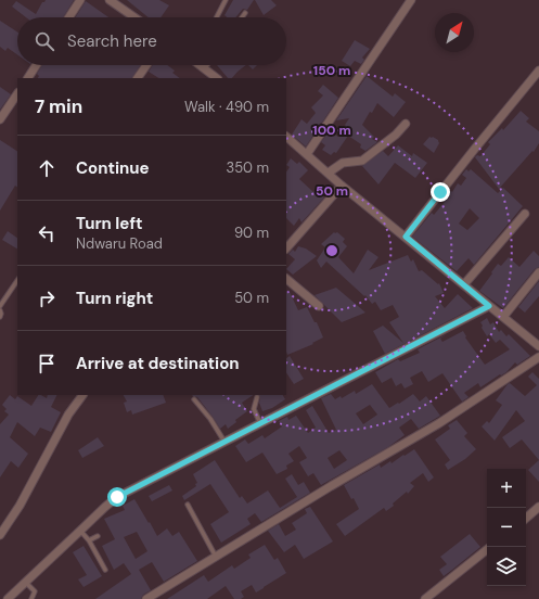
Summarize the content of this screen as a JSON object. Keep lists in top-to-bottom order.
{
  "north": "top right",
  "page": {
    "search": "Search here",
    "heading": ["7 min", "Walk · 490 m"],
    "list": [
      ["Continue", "350 m"],
      ["Turn left", "Ndwaru Road", "90 m"],
      ["Turn right", "50 m"],
      "Arrive at destination"
    ],
    "map_buttons": ["+", "−"]
  },
  "rings": ["150 m", "100 m", "50 m"]
}
